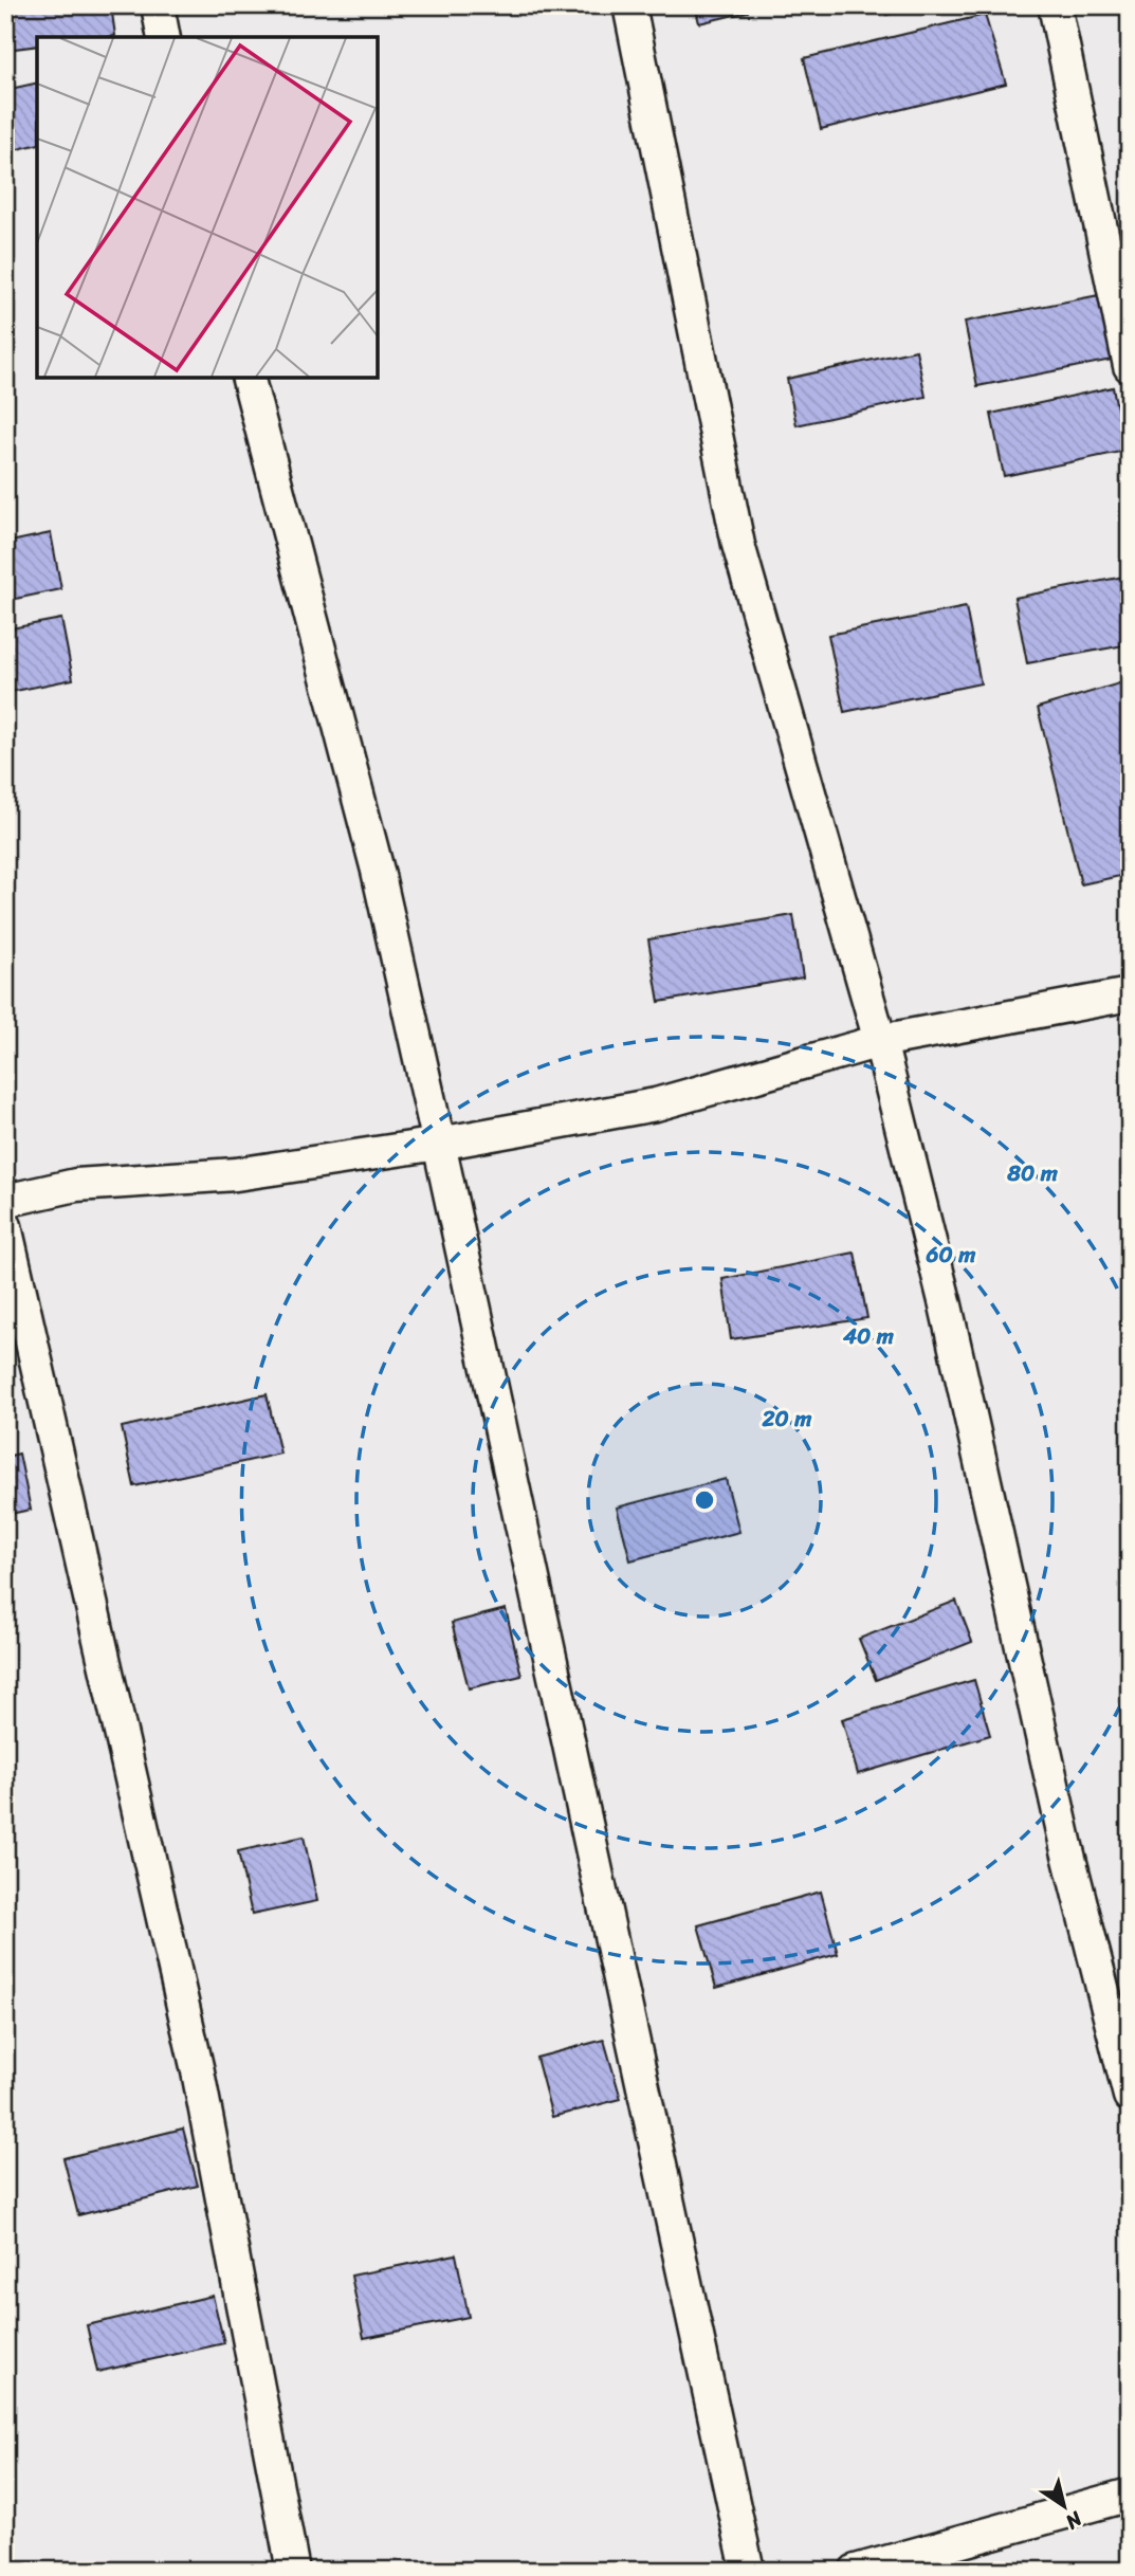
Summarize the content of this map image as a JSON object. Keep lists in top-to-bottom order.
{
  "north": "bottom right",
  "rings": [
    "80 m",
    "60 m",
    "40 m",
    "20 m"
  ]
}
